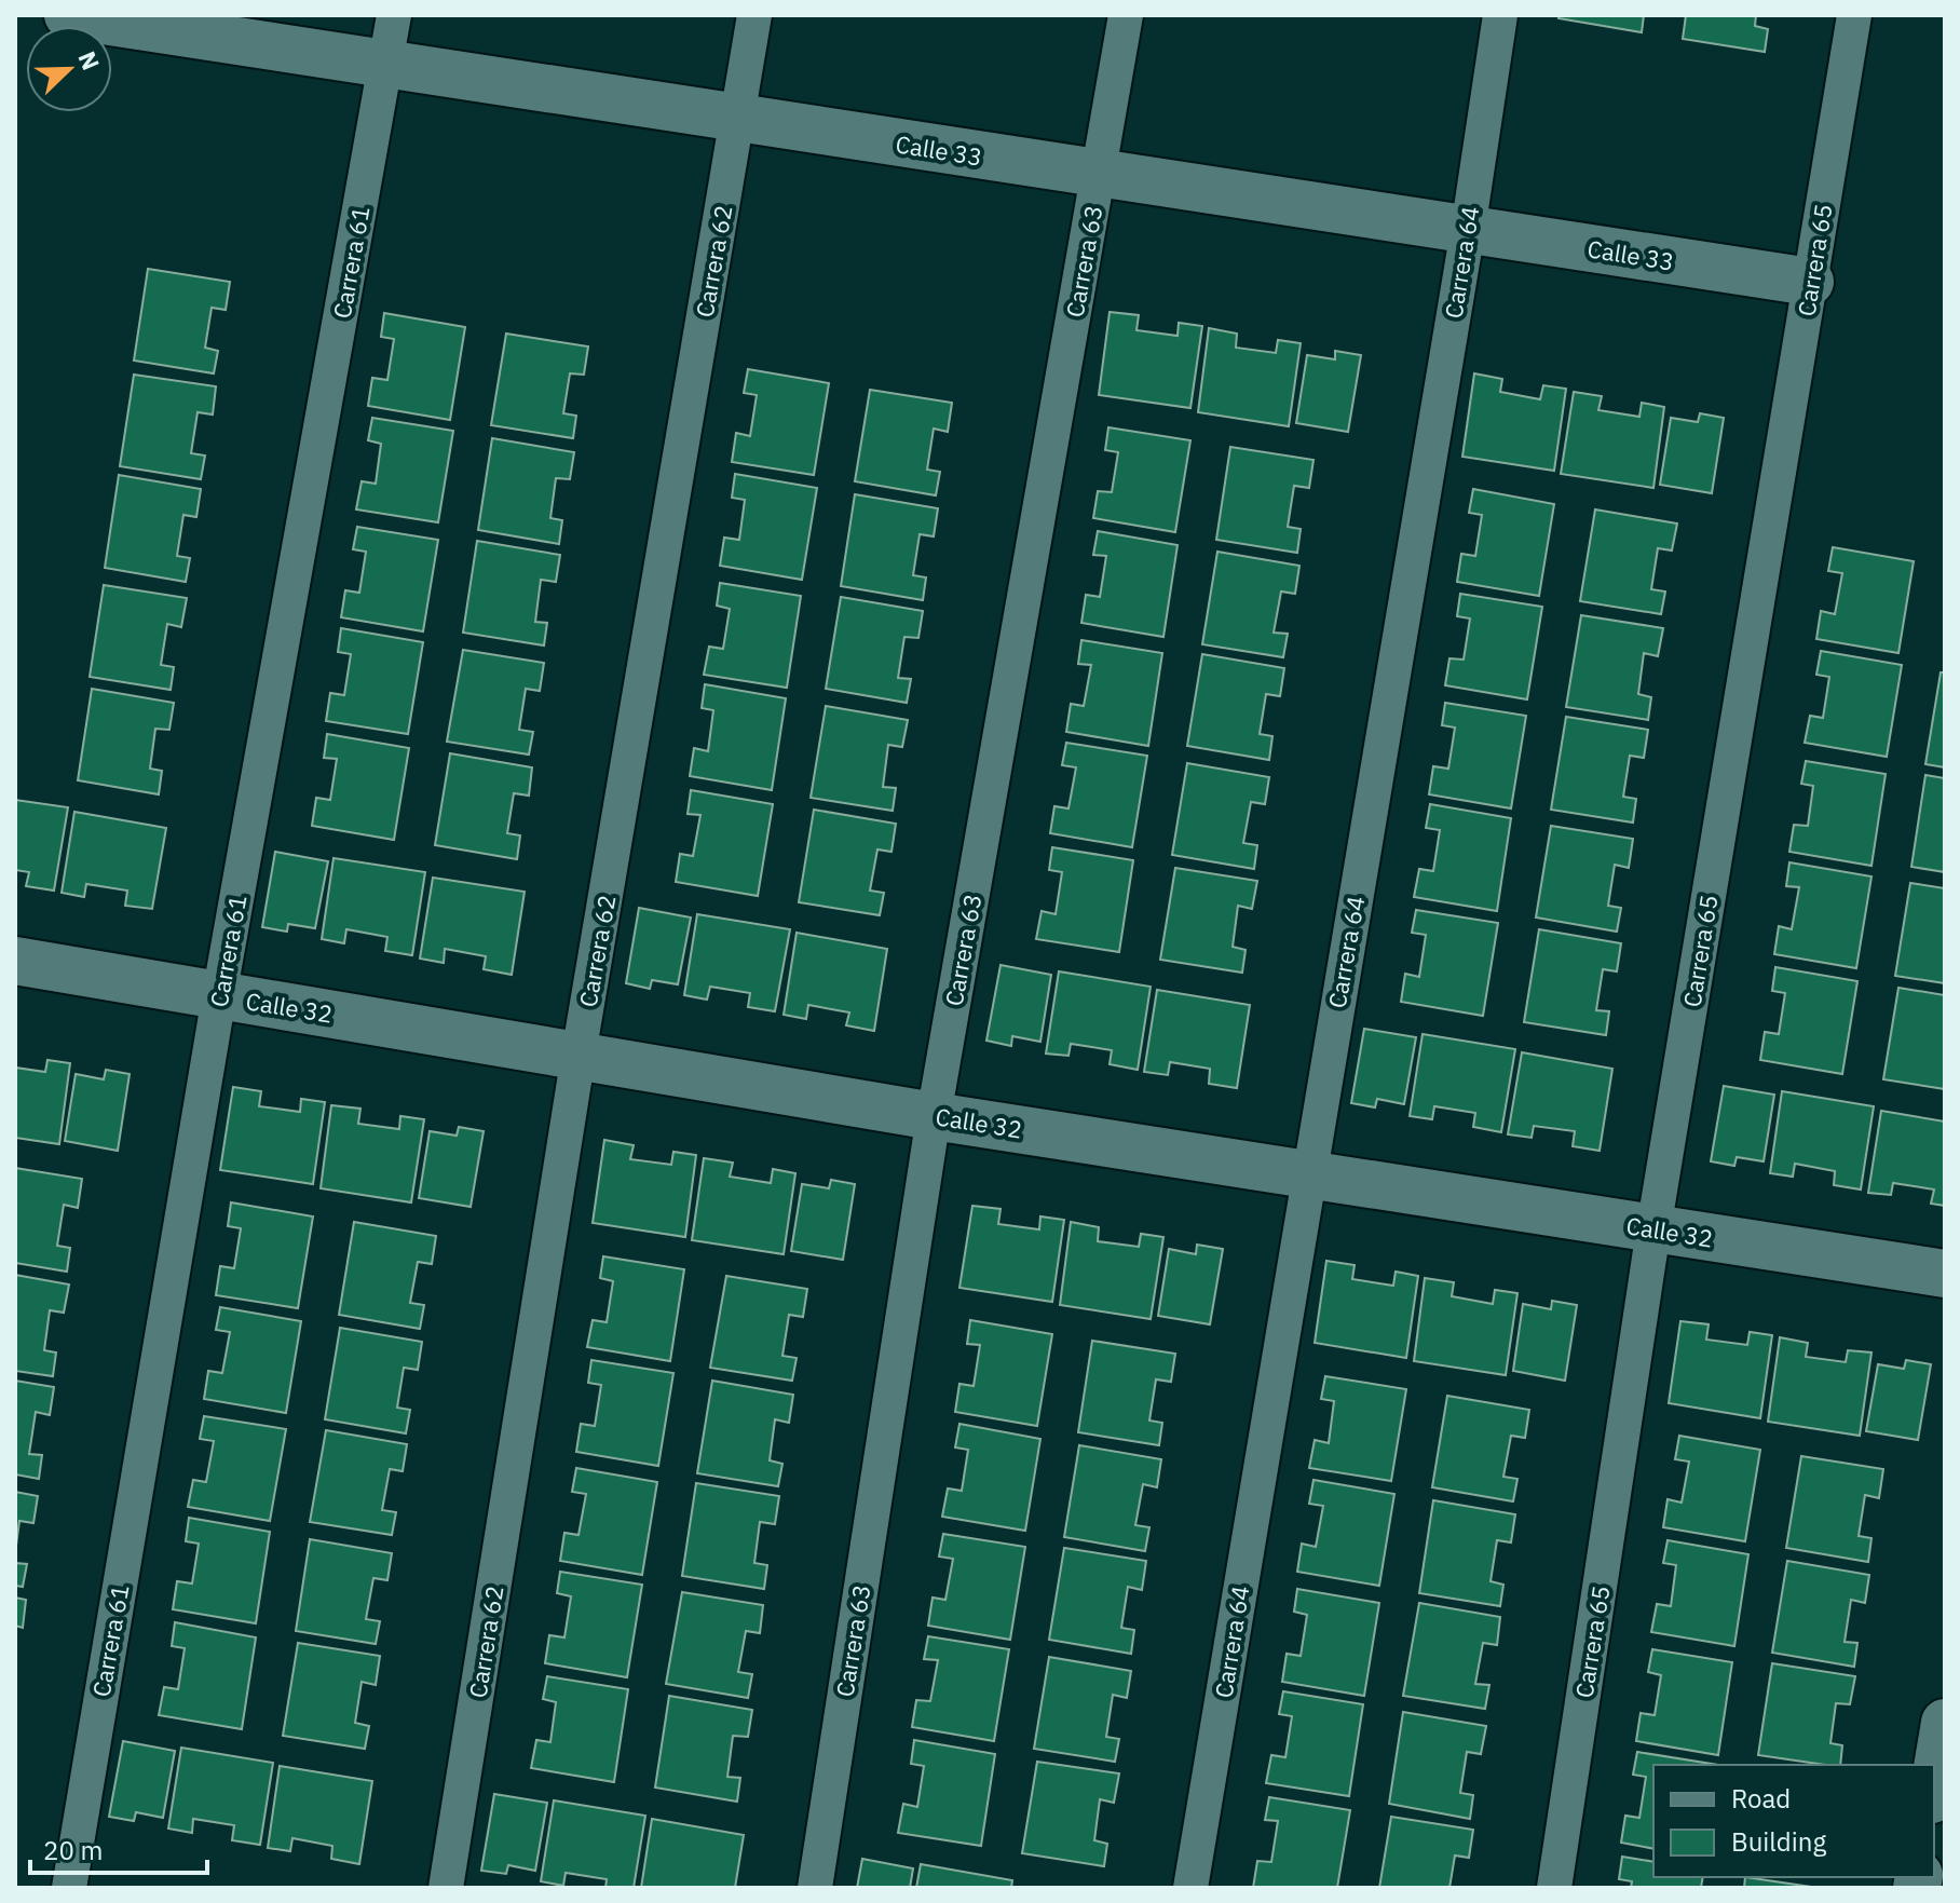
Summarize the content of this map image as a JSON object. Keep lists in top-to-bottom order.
{
  "streets": {
    "street": ["Calle 33", "Calle 32"],
    "lane": [
      "Carrera 65",
      "Carrera 62",
      "Carrera 63",
      "Carrera 61",
      "Carrera 64"
    ]
  },
  "crossings": [
    ["Calle 33", "Carrera 65"],
    ["Calle 33", "Carrera 62"],
    ["Calle 33", "Carrera 63"],
    ["Calle 33", "Carrera 61"],
    ["Calle 33", "Carrera 64"],
    ["Carrera 65", "Calle 32"],
    ["Carrera 62", "Calle 32"],
    ["Carrera 63", "Calle 32"],
    ["Carrera 61", "Calle 32"],
    ["Carrera 64", "Calle 32"]
  ],
  "legend": ["Road", "Building"],
  "scale_bar": "20 m",
  "north": "top right"
}
